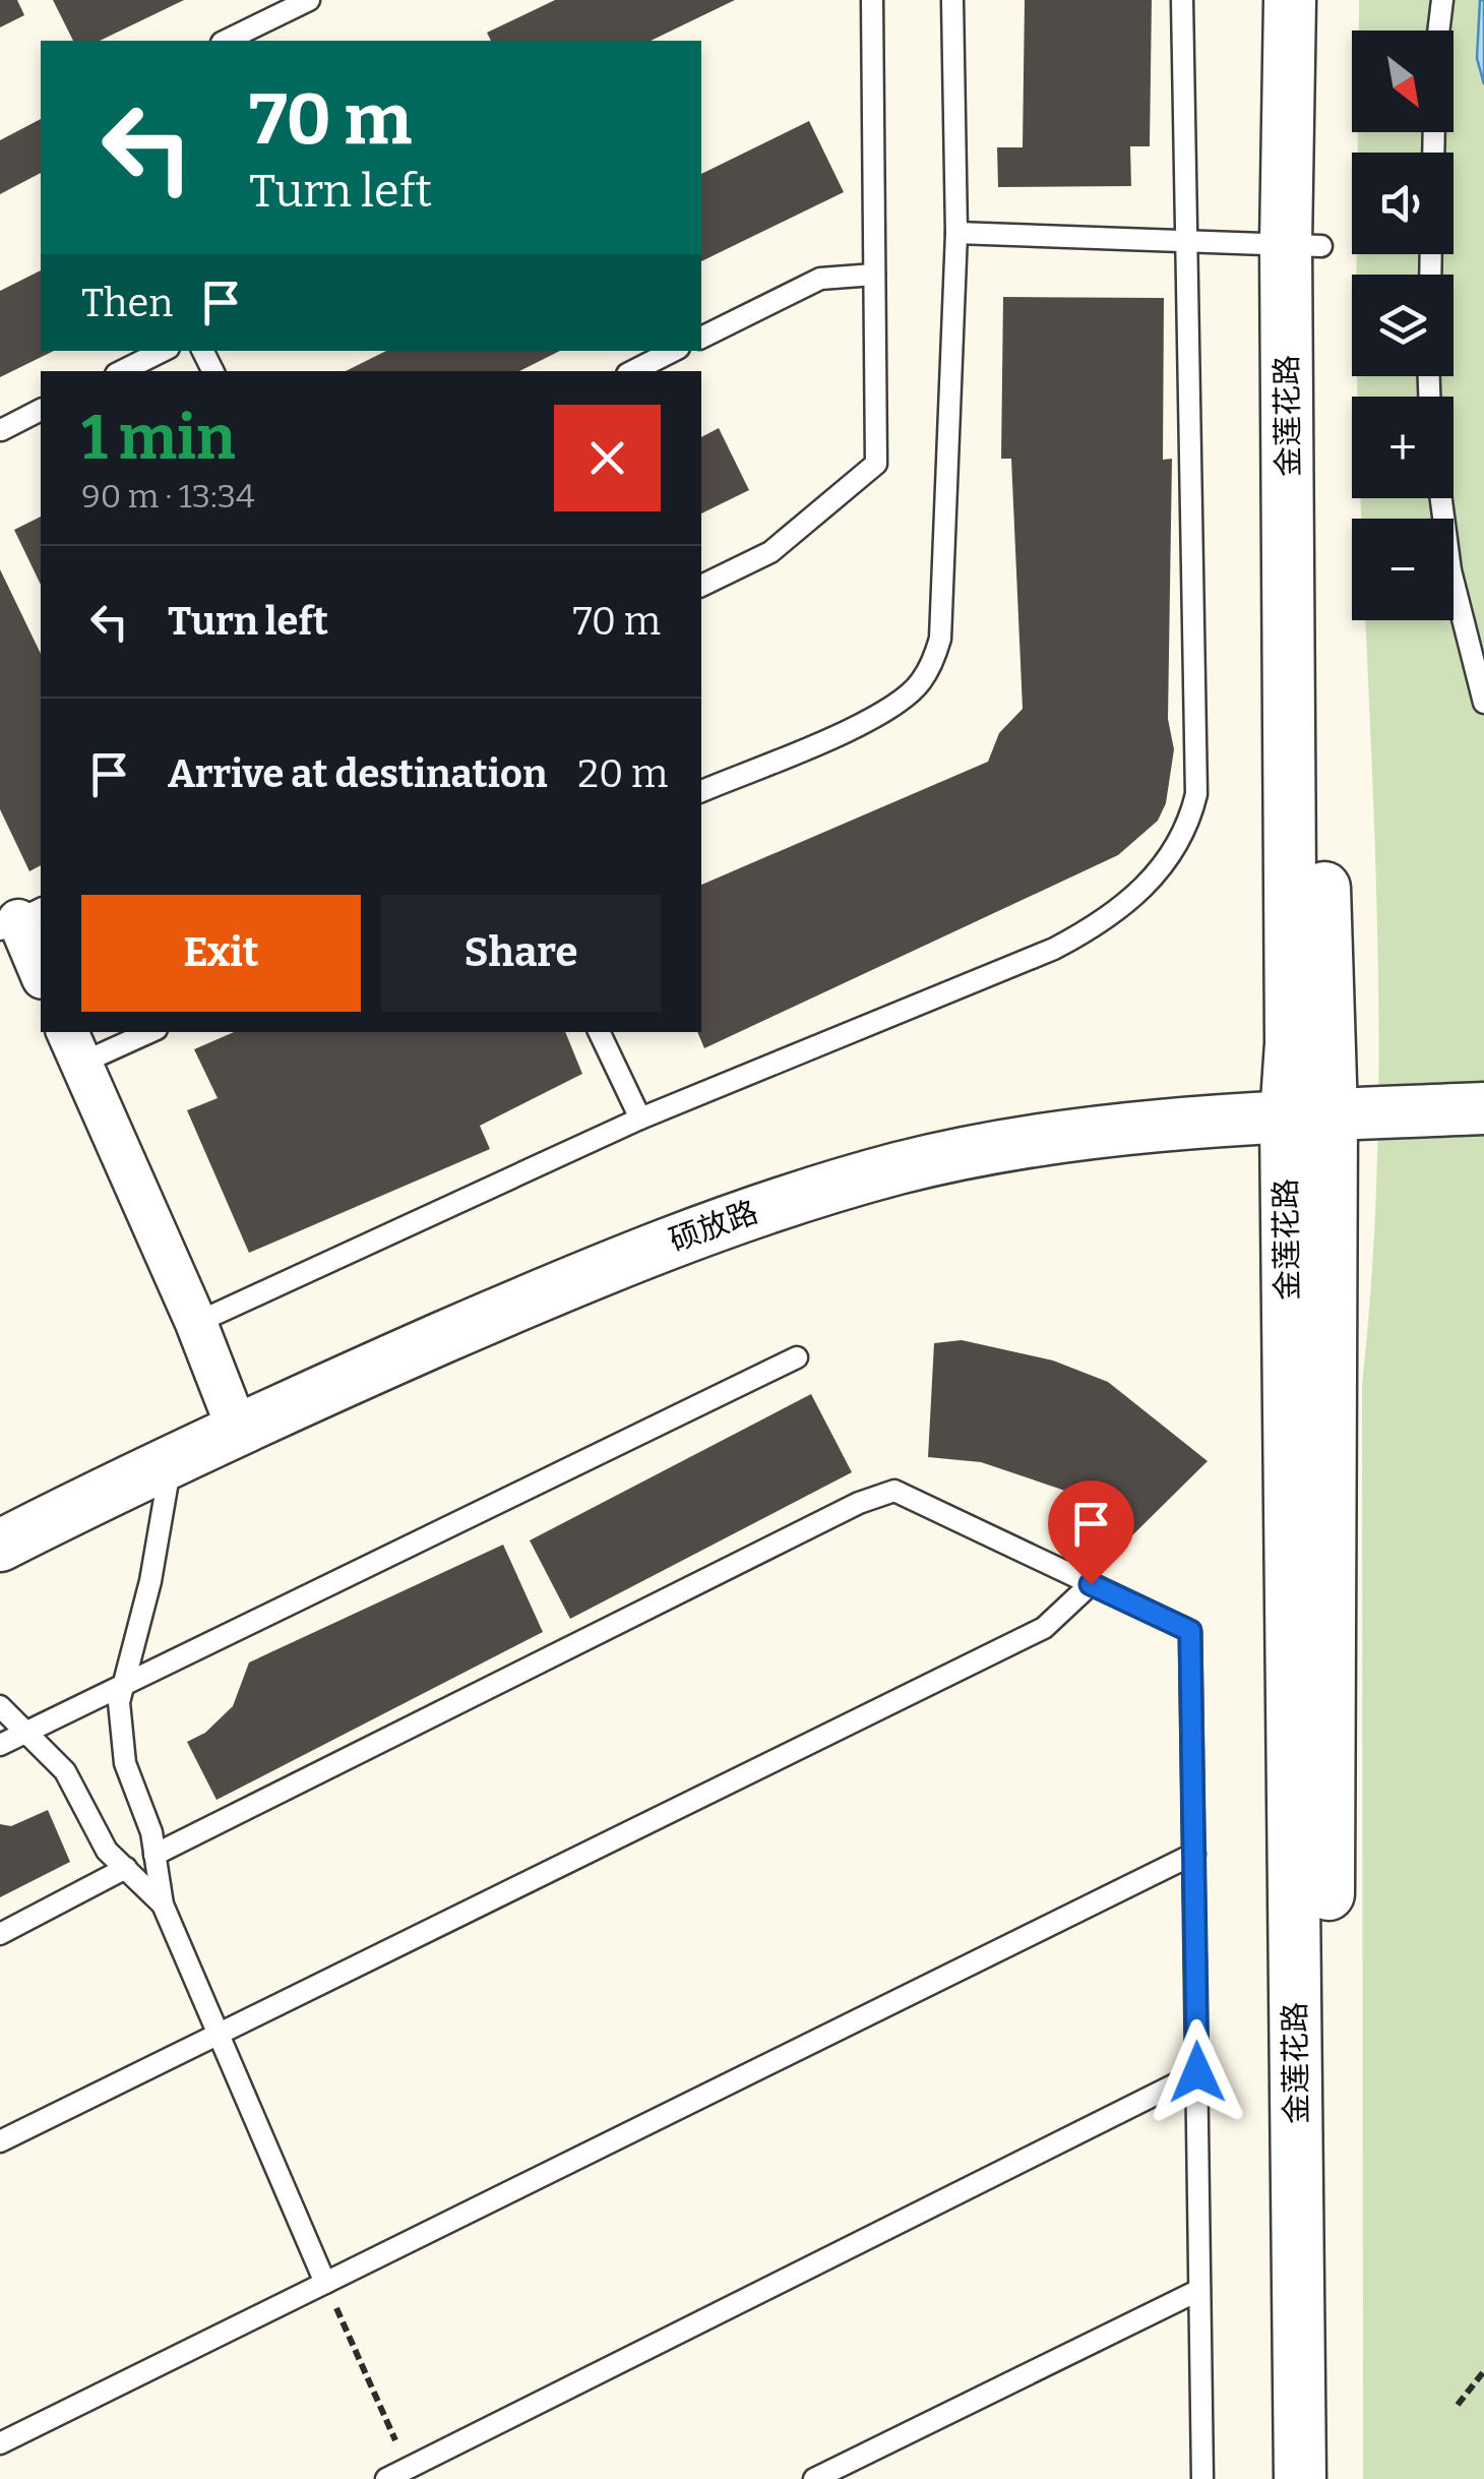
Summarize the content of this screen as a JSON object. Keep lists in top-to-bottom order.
{
  "streets": {
    "street": ["金莲花路", "硕放路"]
  },
  "crossings": [
    ["金莲花路", "硕放路"]
  ],
  "north": "bottom right",
  "page": {
    "map_buttons": ["+", "−"],
    "turn": ["70 m", "Turn left"],
    "then": "Then",
    "heading": ["1 min", "90 m · 13:34"],
    "list": [
      {
        "name": "Turn left",
        "value": "70 m"
      },
      {
        "name": "Arrive at destination",
        "value": "20 m"
      }
    ],
    "buttons": ["Exit", "Share"]
  }
}
